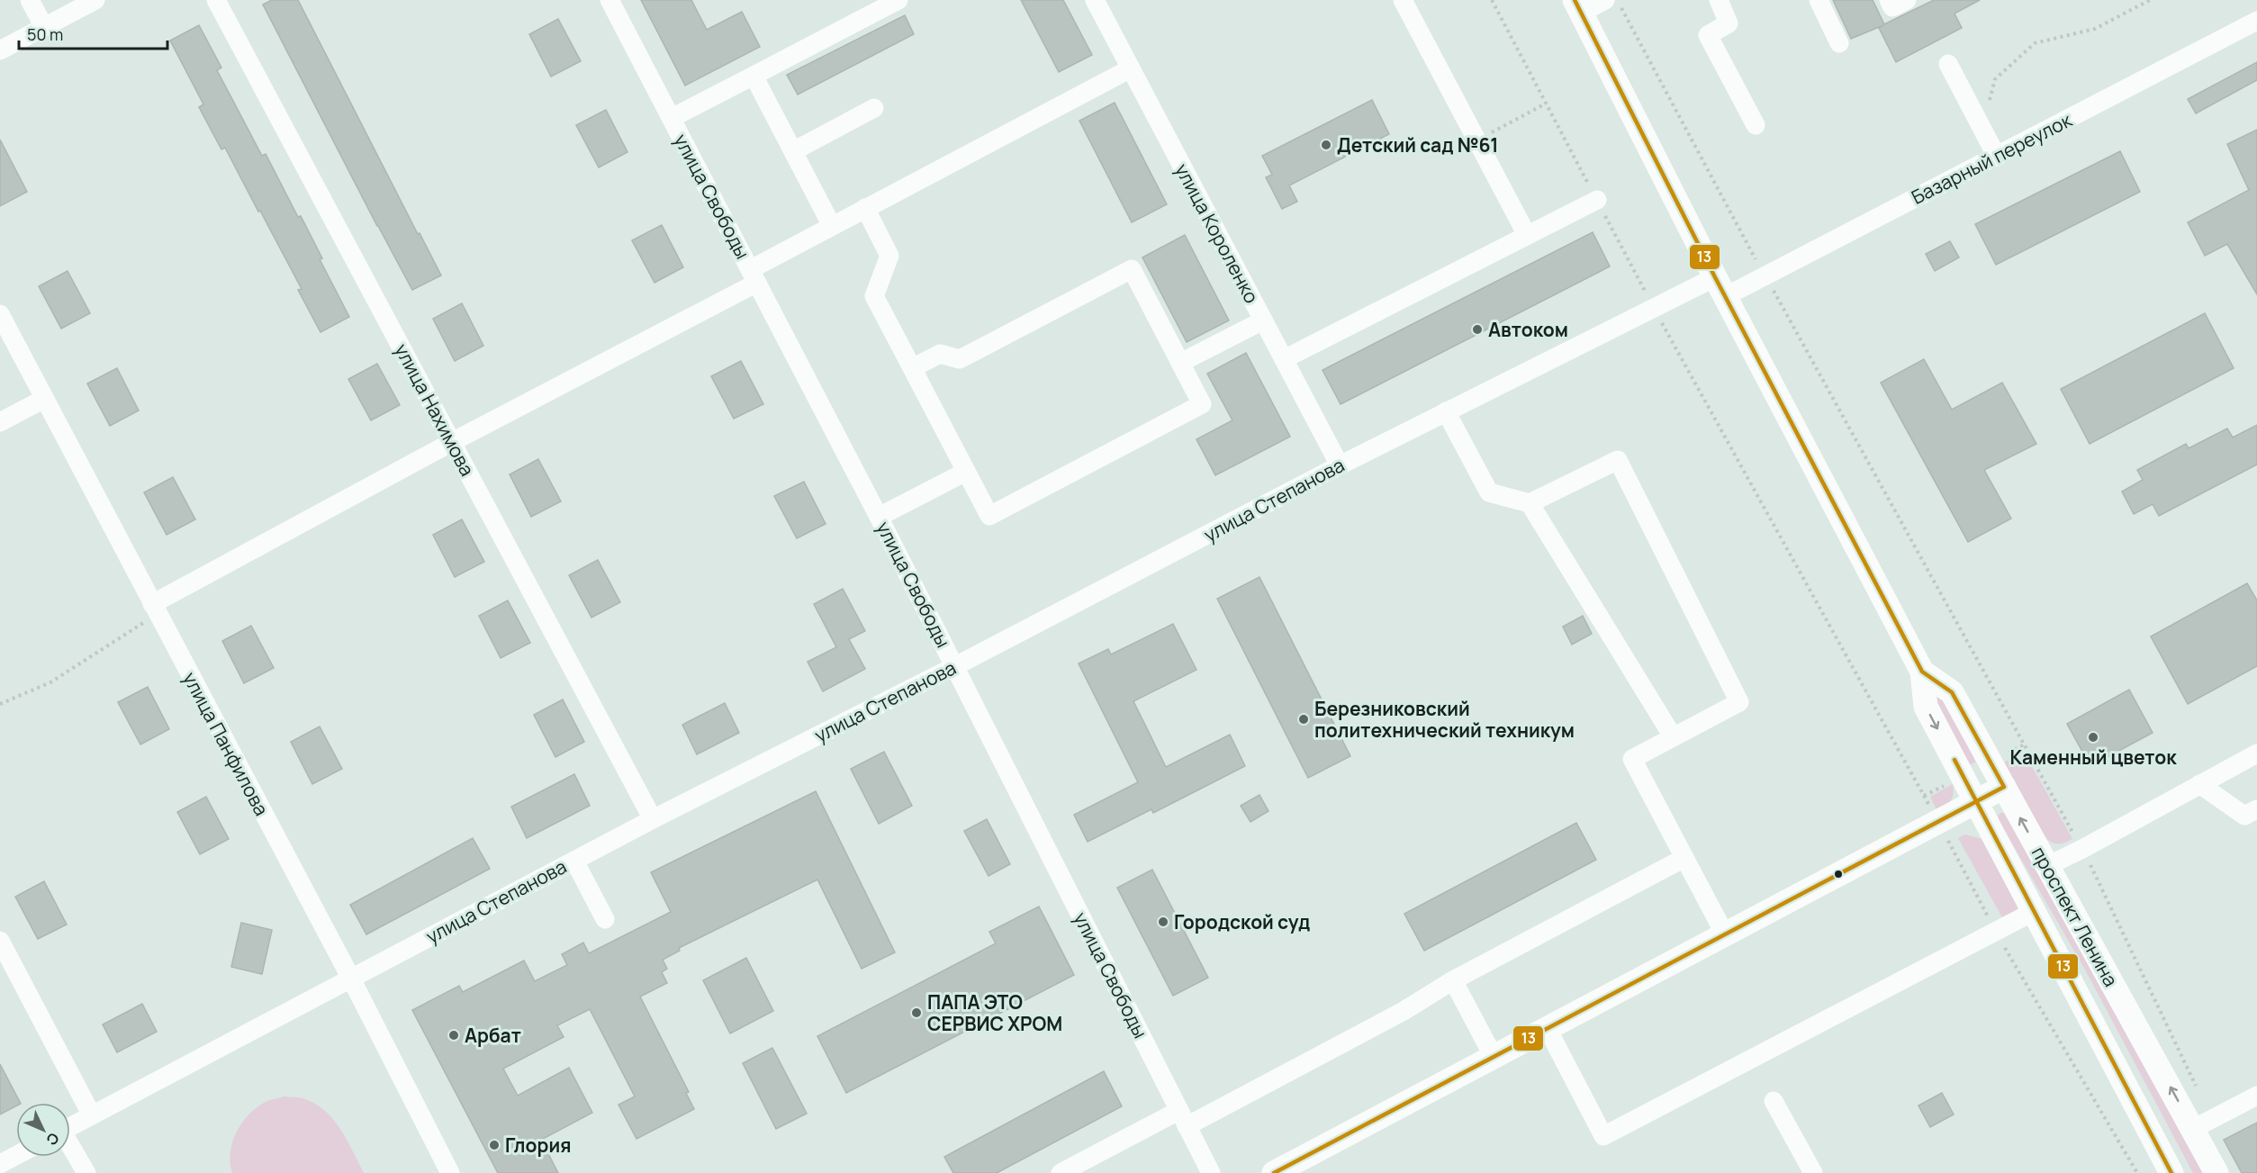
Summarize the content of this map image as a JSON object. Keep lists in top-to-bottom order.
{
  "streets": {
    "main road": ["проспект Ленина"],
    "street": [
      "Базарный переулок",
      "улица Свободы",
      "улица Короленко",
      "улица Нахимова",
      "улица Степанова",
      "улица Панфилова"
    ]
  },
  "crossings": [
    ["Базарный переулок", "улица Степанова"],
    ["Базарный переулок", "проспект Ленина"],
    ["улица Свободы", "улица Степанова"],
    ["улица Короленко", "улица Степанова"],
    ["улица Нахимова", "улица Степанова"],
    ["улица Степанова", "улица Панфилова"],
    ["улица Степанова", "проспект Ленина"]
  ],
  "places": [
    "Детский сад №61",
    "Автоком",
    "Березниковский политехнический техникум",
    "Каменный цветок",
    "Городской суд",
    "ПАПА ЭТО СЕРВИС ХРОМ",
    "Арбат",
    "Глория"
  ],
  "lines": ["transit line 13"],
  "scale_bar": "50 m",
  "north": "bottom right"
}
